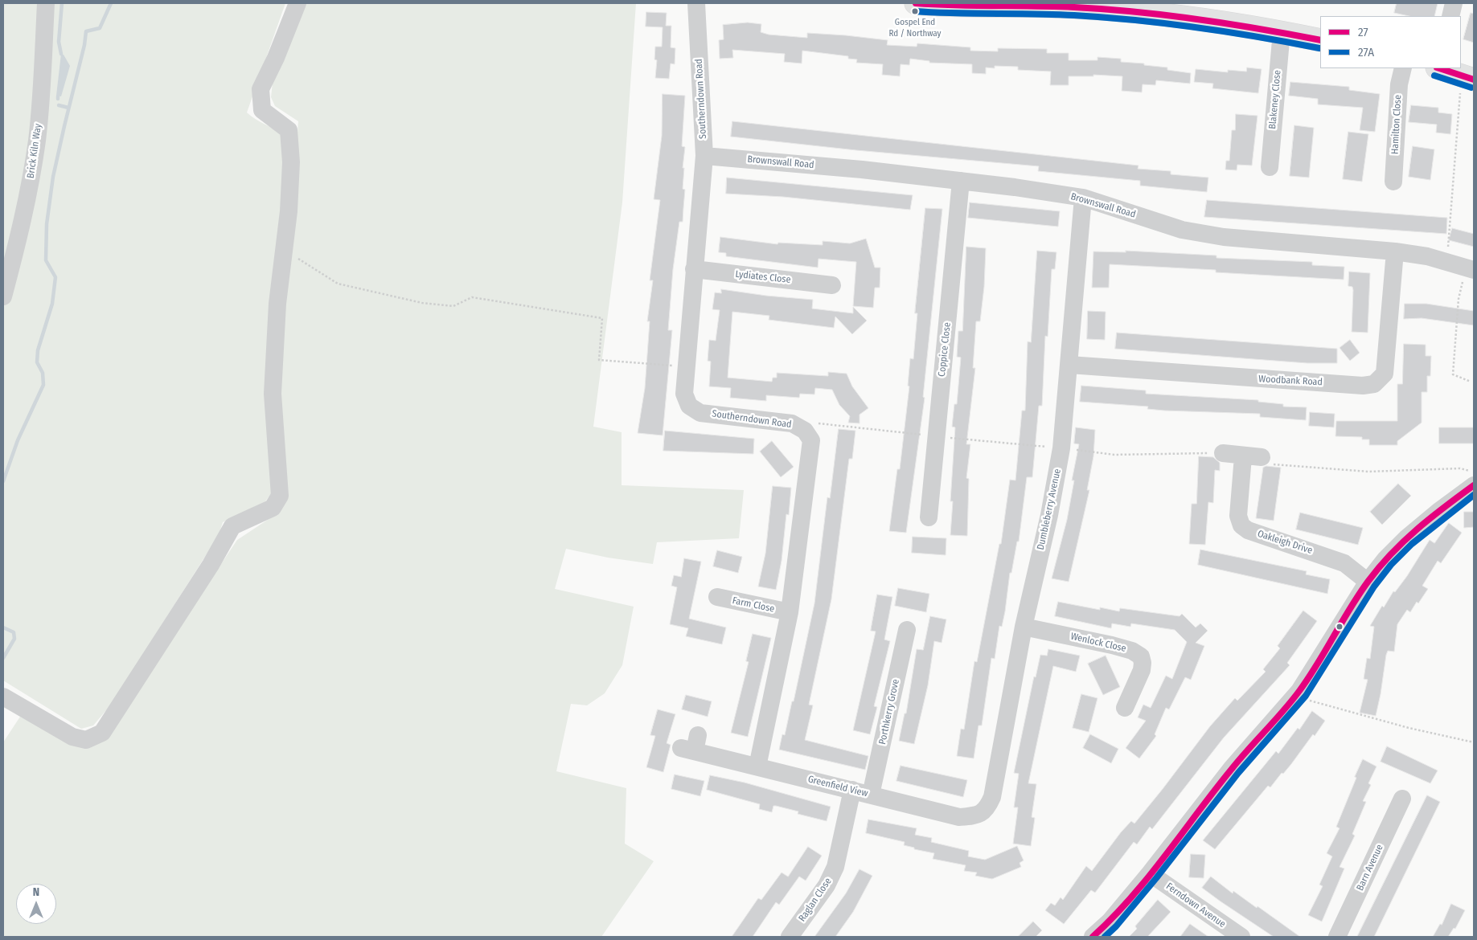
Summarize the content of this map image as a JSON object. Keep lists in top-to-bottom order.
{
  "streets": {
    "street": [
      "Southerndown Road",
      "Blakeney Close",
      "Hamilton Close",
      "Brick Kiln Way",
      "Brownswall Road",
      "Lydiates Close",
      "Coppice Close",
      "Woodbank Road",
      "Dumbleberry Avenue",
      "Oakleigh Drive",
      "Farm Close",
      "Wenlock Close",
      "Porthkerry Grove",
      "Greenfield View",
      "Barn Avenue",
      "Raglan Close",
      "Ferndown Avenue"
    ]
  },
  "crossings": [
    ["Southerndown Road", "Brownswall Road"],
    ["Southerndown Road", "Lydiates Close"],
    ["Southerndown Road", "Farm Close"],
    ["Southerndown Road", "Greenfield View"],
    ["Brownswall Road", "Coppice Close"],
    ["Brownswall Road", "Woodbank Road"],
    ["Brownswall Road", "Dumbleberry Avenue"],
    ["Woodbank Road", "Dumbleberry Avenue"],
    ["Dumbleberry Avenue", "Wenlock Close"],
    ["Dumbleberry Avenue", "Greenfield View"],
    ["Porthkerry Grove", "Greenfield View"],
    ["Greenfield View", "Raglan Close"]
  ],
  "places": ["Gospel End Rd / Northway"],
  "lines": ["transit line 27", "transit line 27A"],
  "legend": ["27", "27A"],
  "north": "top"
}
